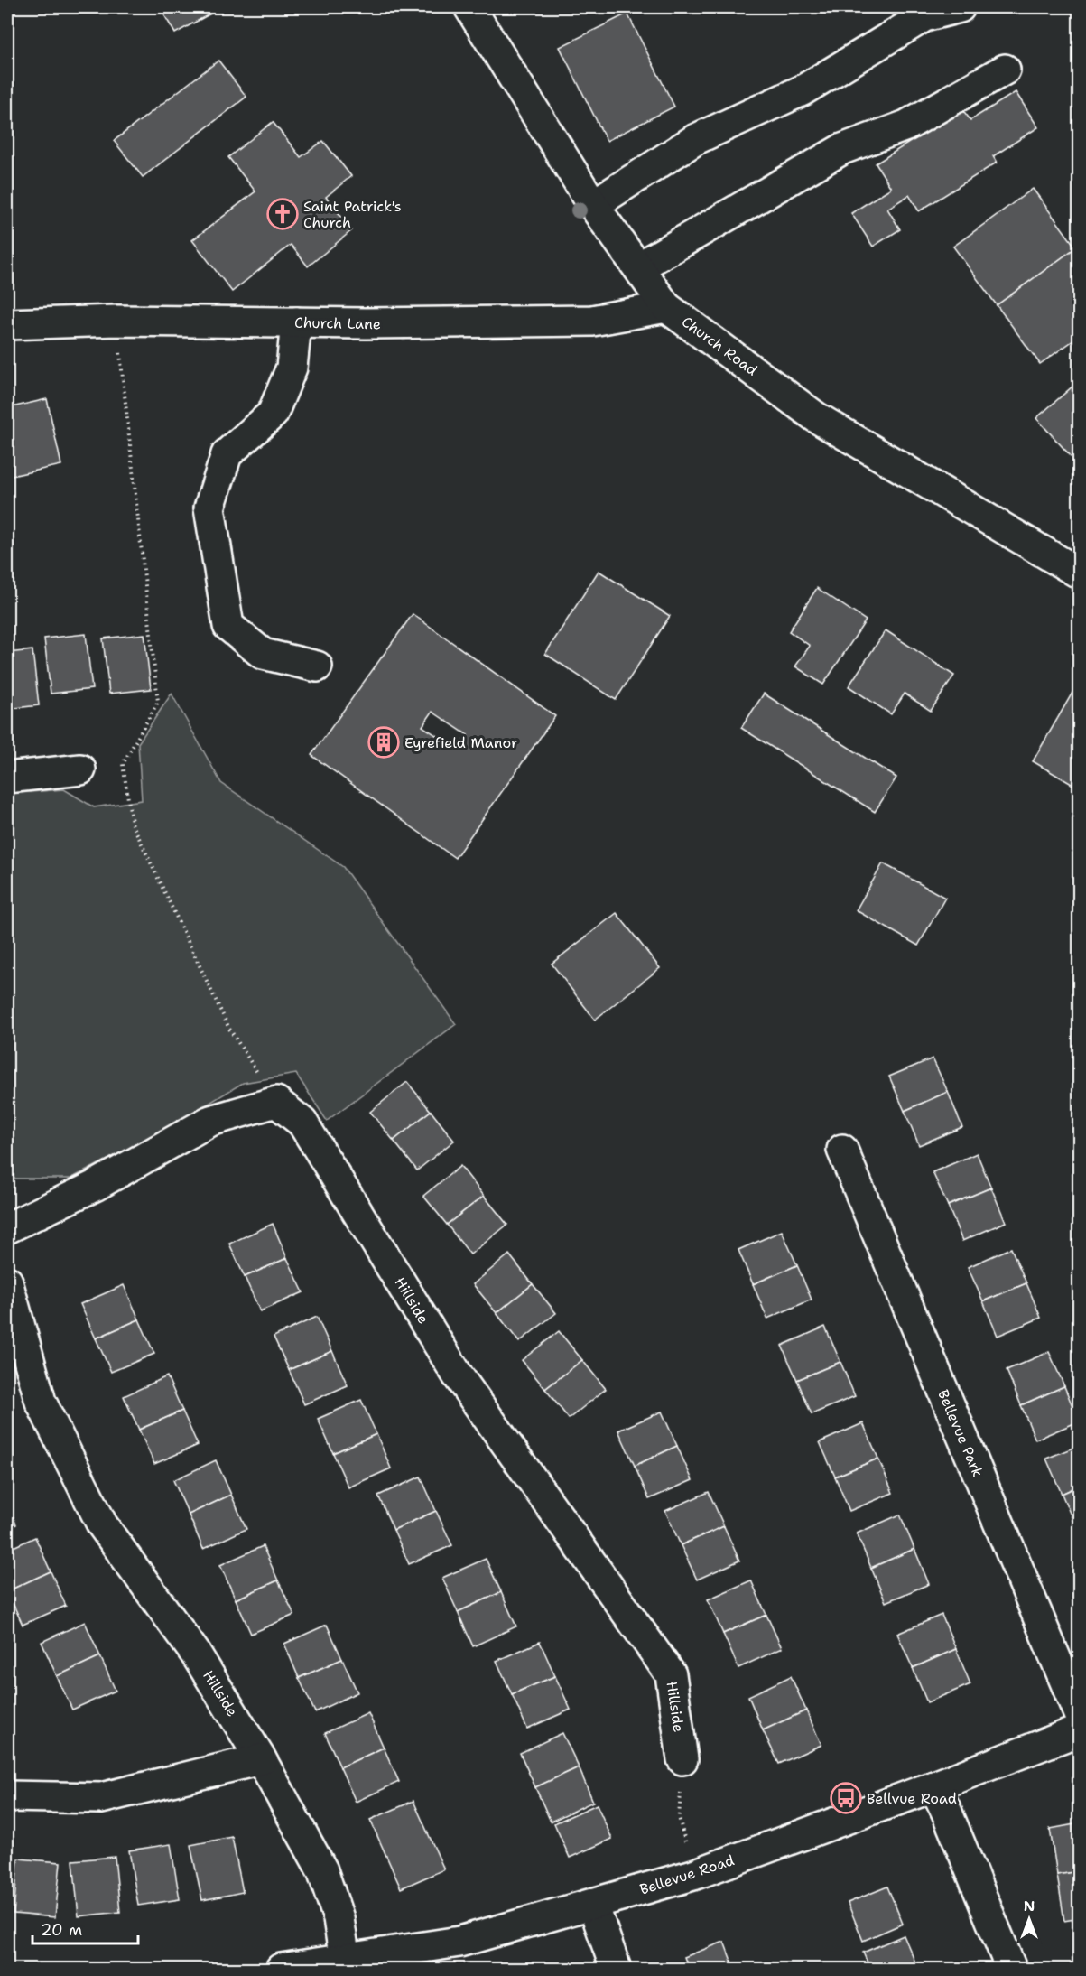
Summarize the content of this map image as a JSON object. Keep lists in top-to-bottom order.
{
  "streets": {
    "street": [
      "Church Lane",
      "Church Road",
      "Hillside",
      "Bellevue Park",
      "Bellevue Road"
    ]
  },
  "crossings": [
    ["Church Lane", "Church Road"],
    ["Hillside", "Bellevue Road"]
  ],
  "places": {
    "church": ["Saint Patrick's Church"],
    "building": ["Eyrefield Manor"],
    "bus stop": ["Bellvue Road"]
  },
  "scale_bar": "20 m",
  "north": "top"
}
